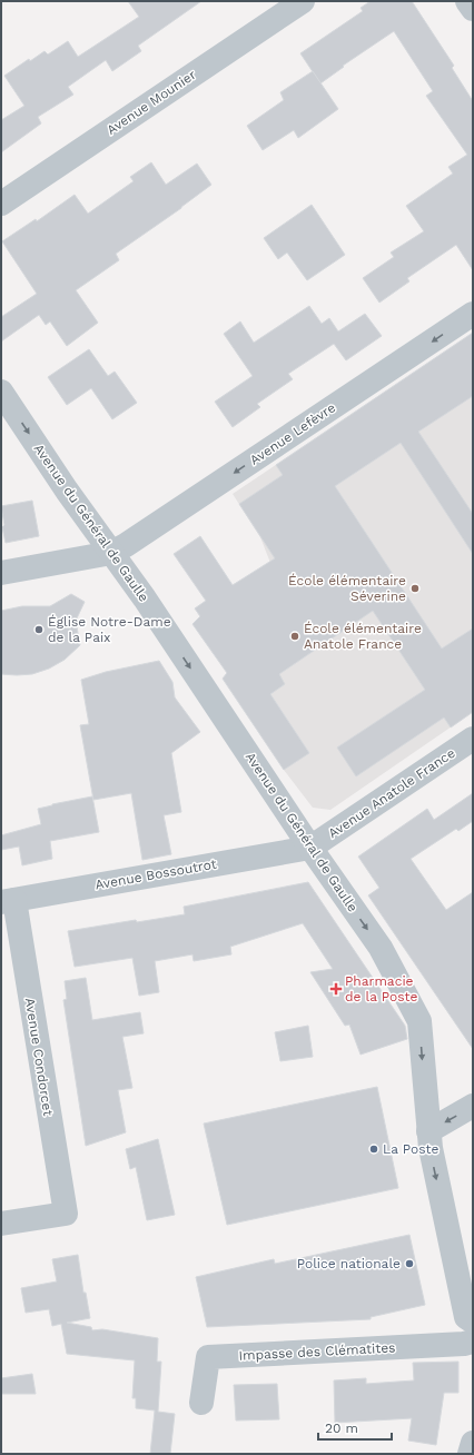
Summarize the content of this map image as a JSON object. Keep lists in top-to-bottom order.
{
  "streets": {
    "street": [
      "Avenue Mounier",
      "Avenue Lefèvre",
      "Avenue du Général de Gaulle",
      "Avenue Anatole France",
      "Avenue Bossoutrot",
      "Avenue Condorcet",
      "Impasse des Clématites"
    ]
  },
  "crossings": [
    ["Avenue Lefèvre", "Avenue du Général de Gaulle"],
    ["Avenue du Général de Gaulle", "Avenue Anatole France"],
    ["Avenue du Général de Gaulle", "Avenue Bossoutrot"],
    ["Avenue Anatole France", "Avenue Bossoutrot"],
    ["Avenue Bossoutrot", "Avenue Condorcet"]
  ],
  "one_way": ["Avenue Lefèvre", "Avenue du Général de Gaulle"],
  "places": {
    "other": [
      "École élémentaire Séverine",
      "Église Notre-Dame de la Paix",
      "École élémentaire Anatole France",
      "La Poste",
      "Police nationale"
    ],
    "health": ["Pharmacie de la Poste"]
  },
  "scale_bar": "20 m"
}
